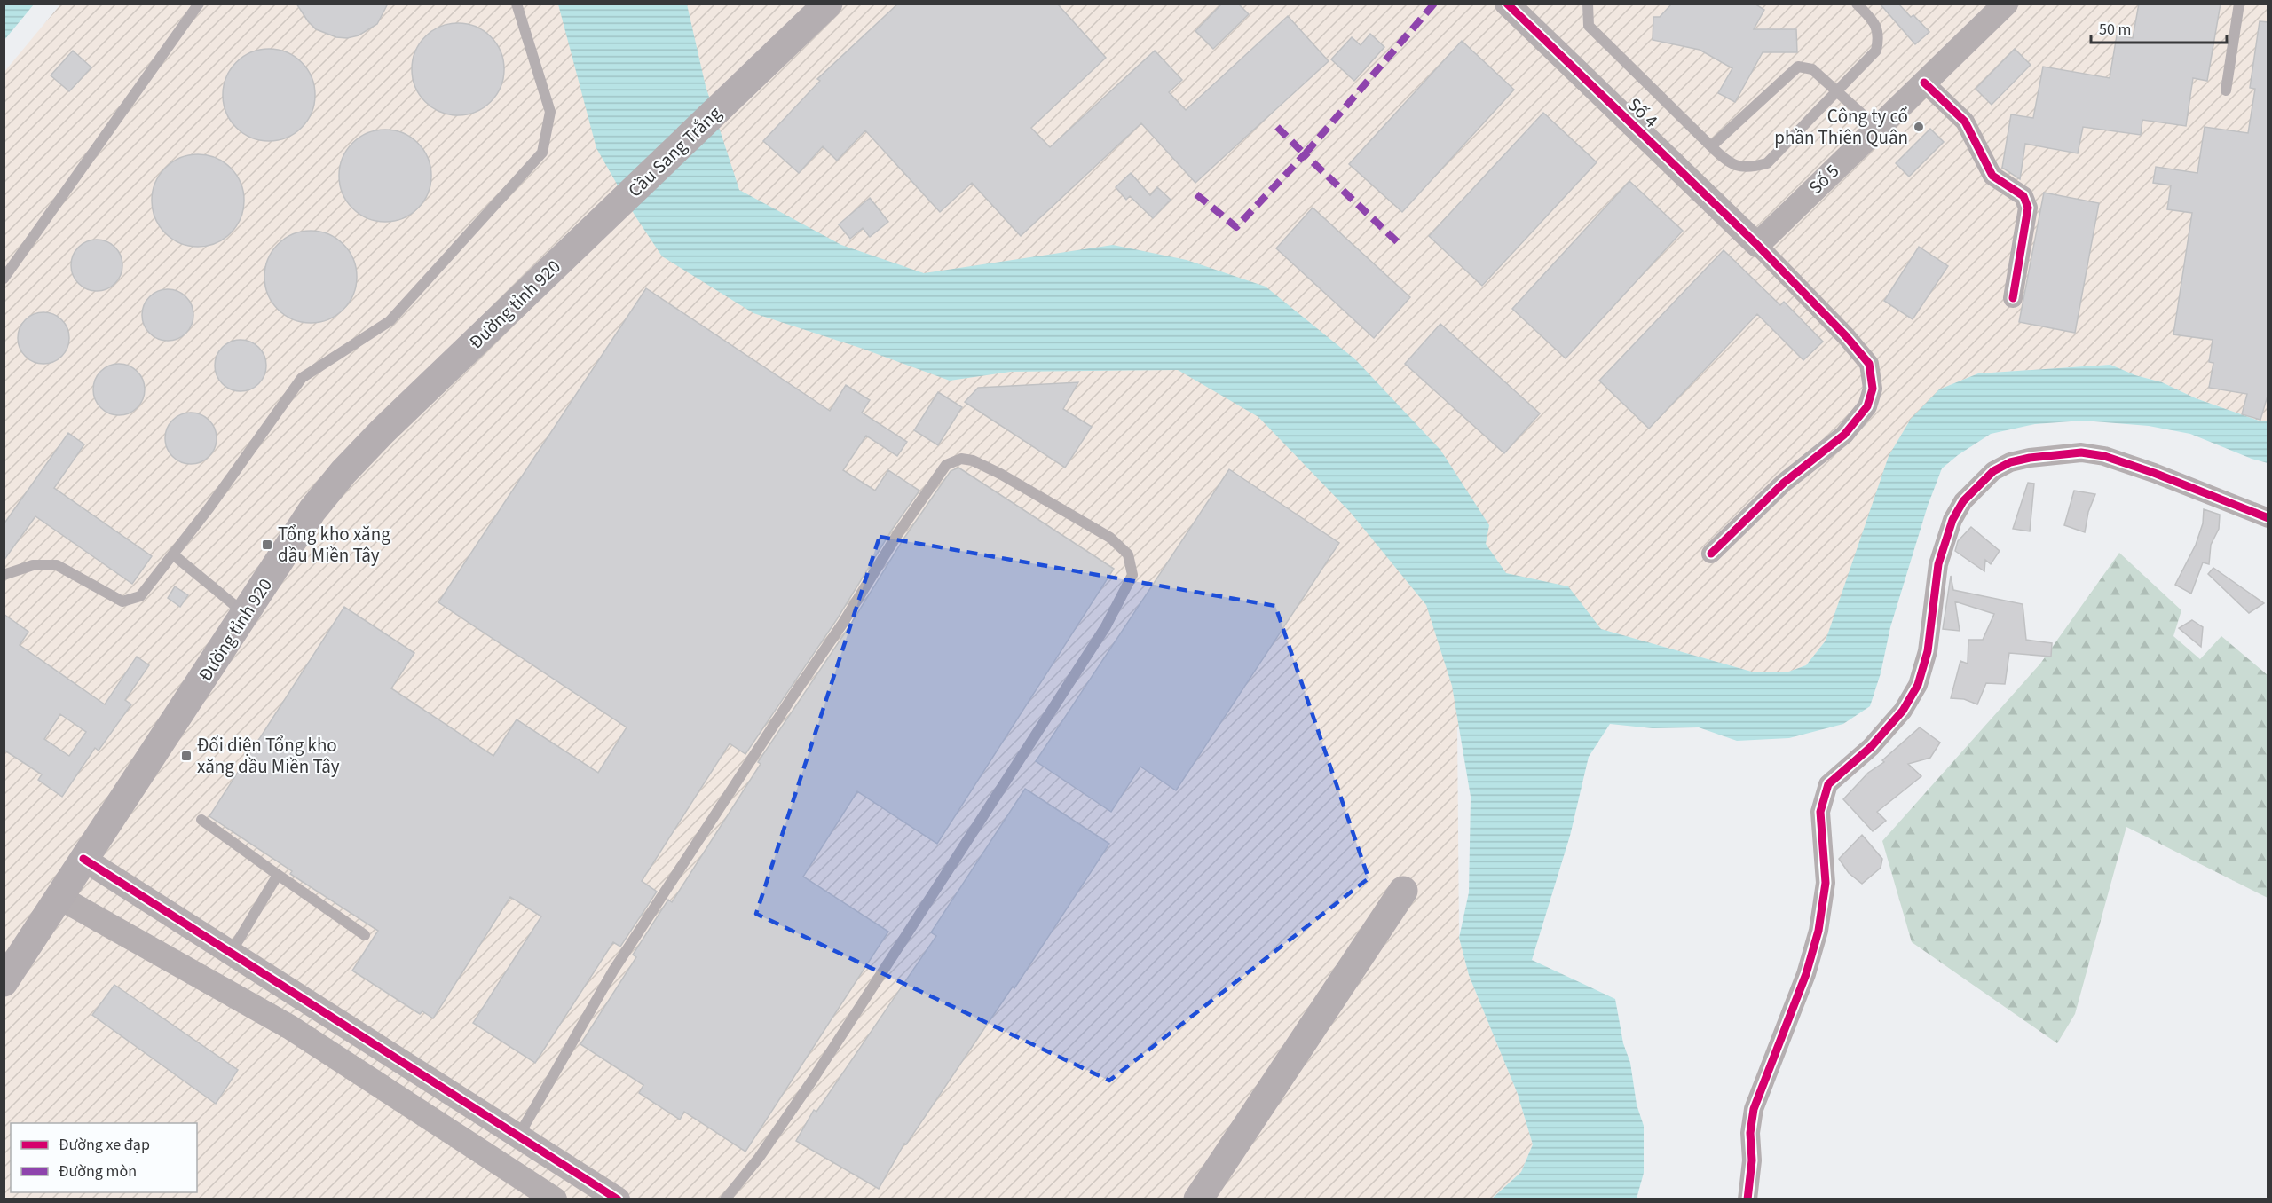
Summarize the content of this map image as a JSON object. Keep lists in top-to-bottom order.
{
  "streets": {
    "main road": ["Cầu Sang Trắng", "Đường tỉnh 920"],
    "street": ["Số 4", "Số 5"]
  },
  "crossings": [
    ["Số 4", "Số 5"],
    ["Cầu Sang Trắng", "Đường tỉnh 920"]
  ],
  "places": {
    "other": ["Công ty cổ phần Thiên Quân"],
    "transit": ["Tổng kho xăng dầu Miền Tây", "Đối diện Tổng kho xăng dầu Miền Tây"]
  },
  "legend": ["Đường xe đạp", "Đường mòn"],
  "scale_bar": "50 m"
}
